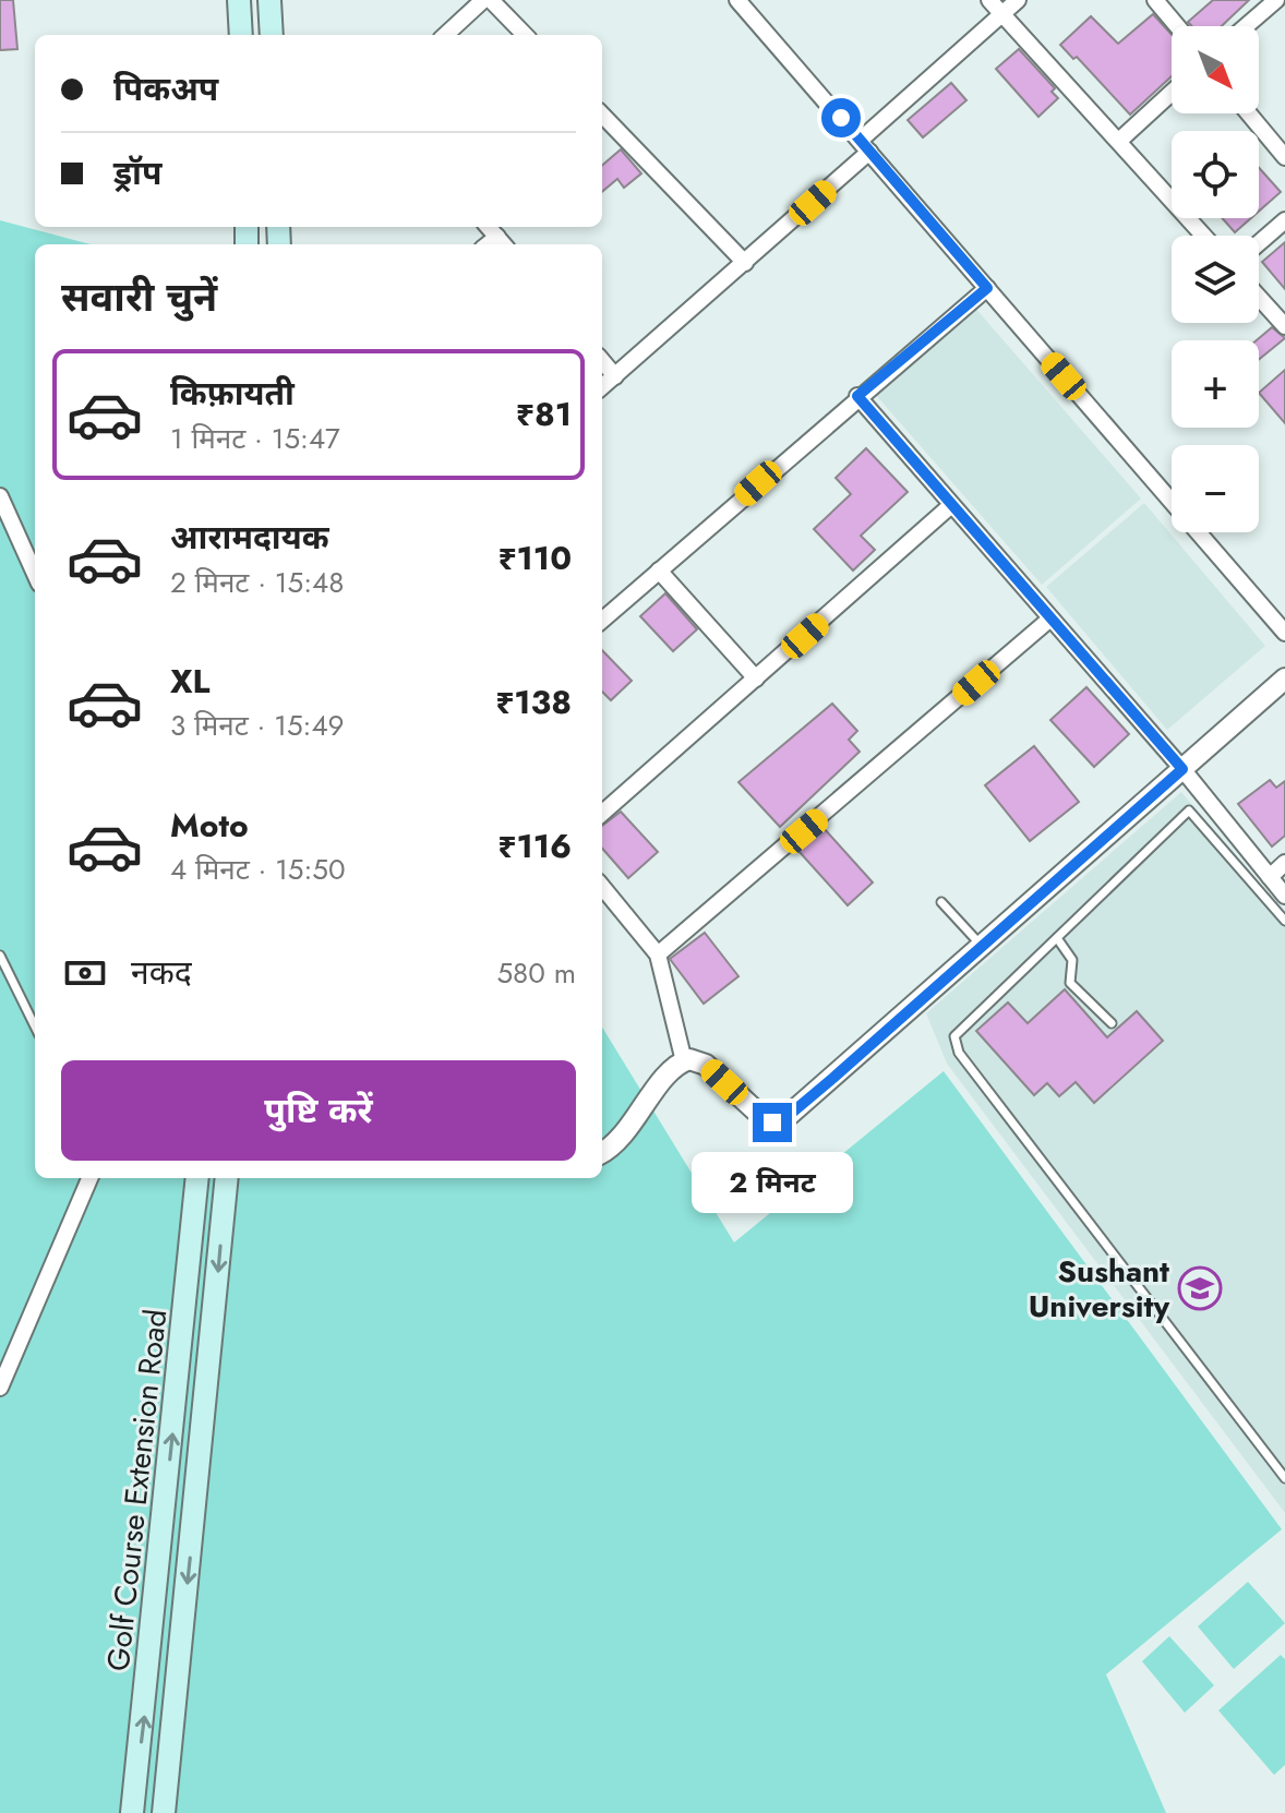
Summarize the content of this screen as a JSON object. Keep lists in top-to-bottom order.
{
  "streets": {
    "main road": ["Golf Course Extension Road"]
  },
  "places": {
    "school or university": ["Sushant University"]
  },
  "north": "bottom right",
  "page": {
    "map_buttons": ["+", "−"],
    "banner": ["पिकअप", "ड्रॉप"],
    "heading": "सवारी चुनें",
    "list": [
      {
        "name": "किफ़ायती",
        "note": "1 मिनट · 15:47",
        "value": "₹81"
      },
      {
        "name": "आरामदायक",
        "note": "2 मिनट · 15:48",
        "value": "₹110"
      },
      {
        "name": "XL",
        "note": "3 मिनट · 15:49",
        "value": "₹138"
      },
      {
        "name": "Moto",
        "note": "4 मिनट · 15:50",
        "value": "₹116"
      }
    ],
    "pay": ["नकद", "580 m"],
    "buttons": "पुष्टि करें",
    "bubble": "2 मिनट"
  }
}
